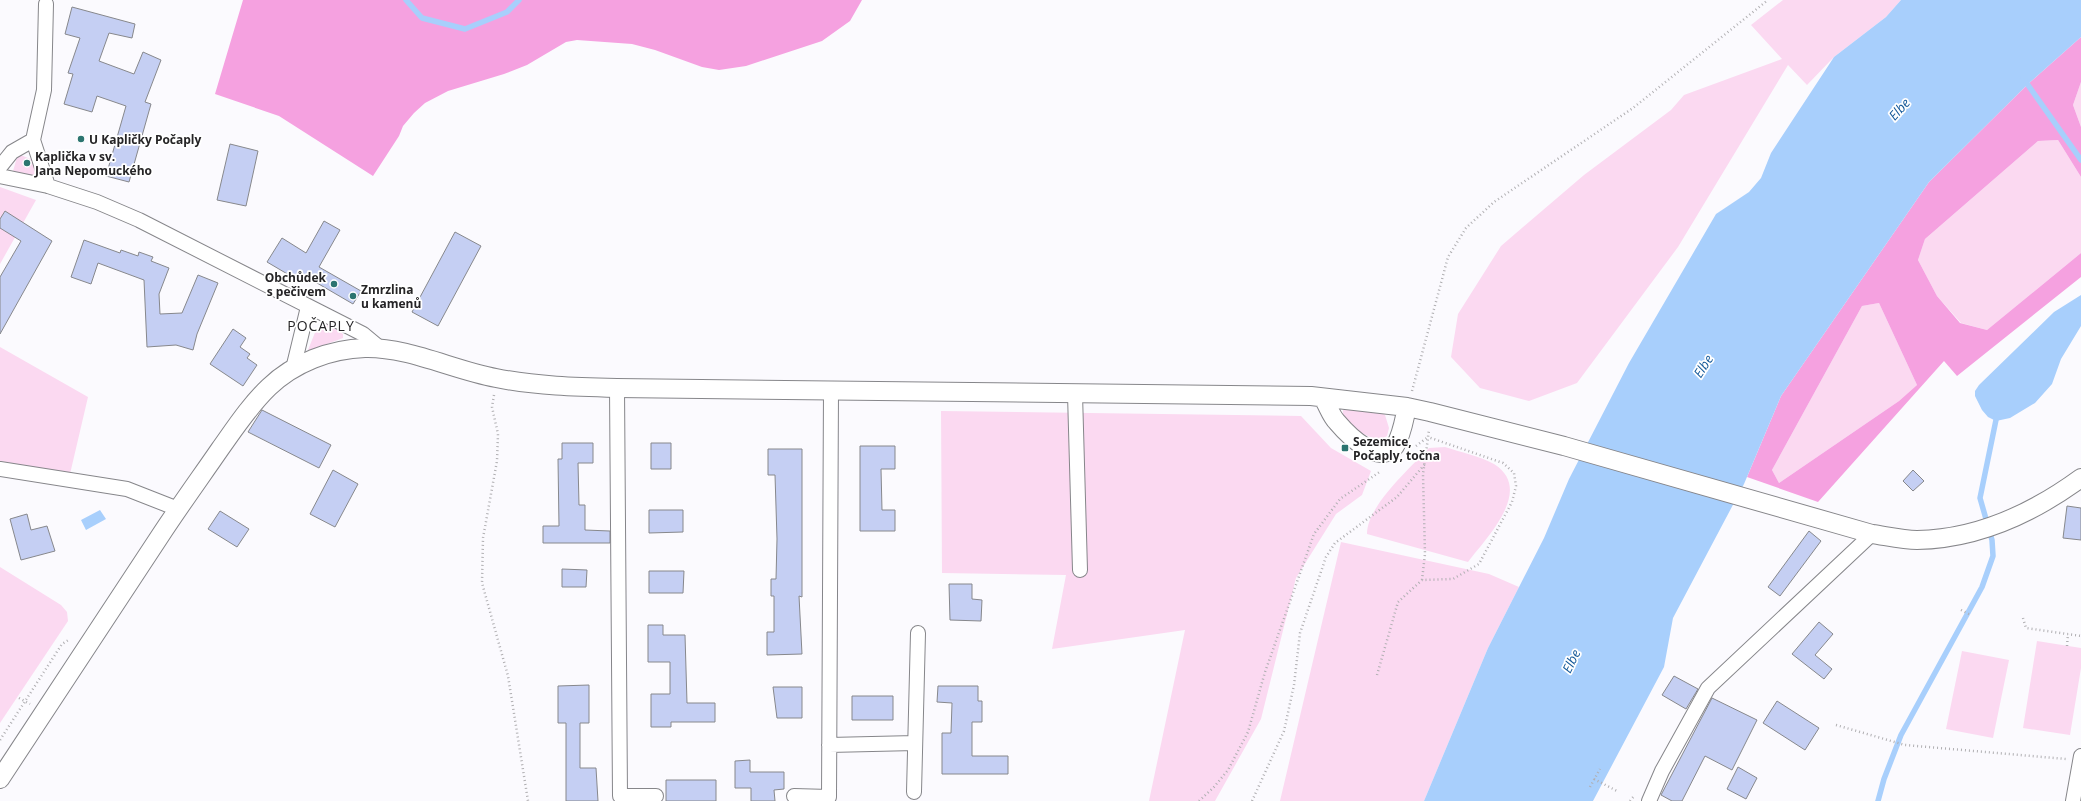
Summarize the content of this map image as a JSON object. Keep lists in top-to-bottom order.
{
  "districts": ["POČAPLY"],
  "water": ["Elbe"],
  "places": {
    "other": [
      "U Kapličky Počaply",
      "Kaplička v sv. Jana Nepomuckého",
      "Obchůdek s pečivem",
      "Zmrzlina u kamenů"
    ],
    "transit": ["Sezemice, Počaply, točna"]
  }
}
